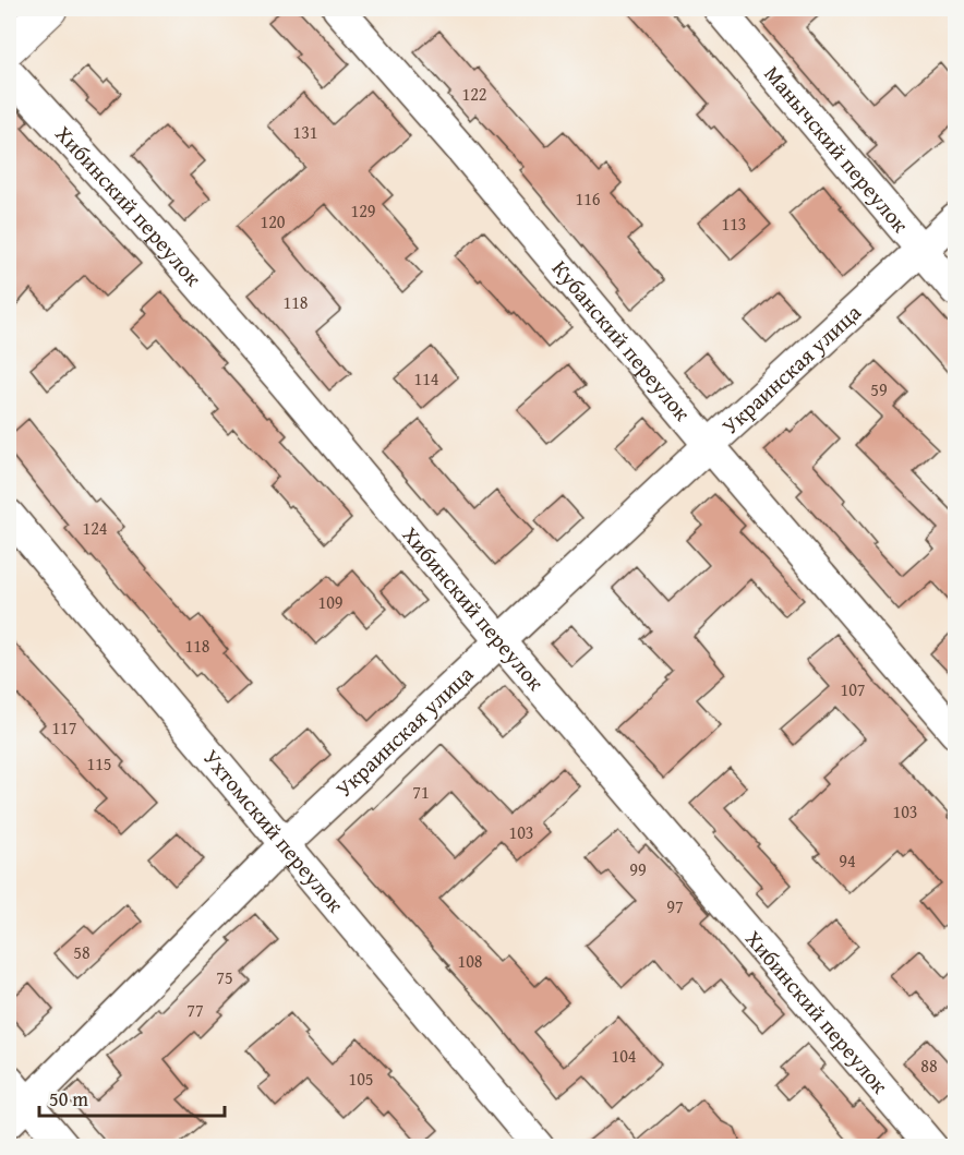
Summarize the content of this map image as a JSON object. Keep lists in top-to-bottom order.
{
  "streets": {
    "street": [
      "Манычский переулок",
      "Хибинский переулок",
      "Кубанский переулок",
      "Украинская улица",
      "Ухтомский переулок"
    ]
  },
  "crossings": [
    ["Манычский переулок", "Украинская улица"],
    ["Хибинский переулок", "Украинская улица"],
    ["Кубанский переулок", "Украинская улица"],
    ["Украинская улица", "Ухтомский переулок"]
  ],
  "house_numbers": [
    "122",
    "131",
    "116",
    "129",
    "120",
    "113",
    "118",
    "114",
    "59",
    "124",
    "109",
    "118",
    "107",
    "117",
    "115",
    "71",
    "103",
    "103",
    "94",
    "99",
    "97",
    "58",
    "108",
    "75",
    "77",
    "104",
    "88",
    "105"
  ],
  "scale_bar": "50 m"
}
